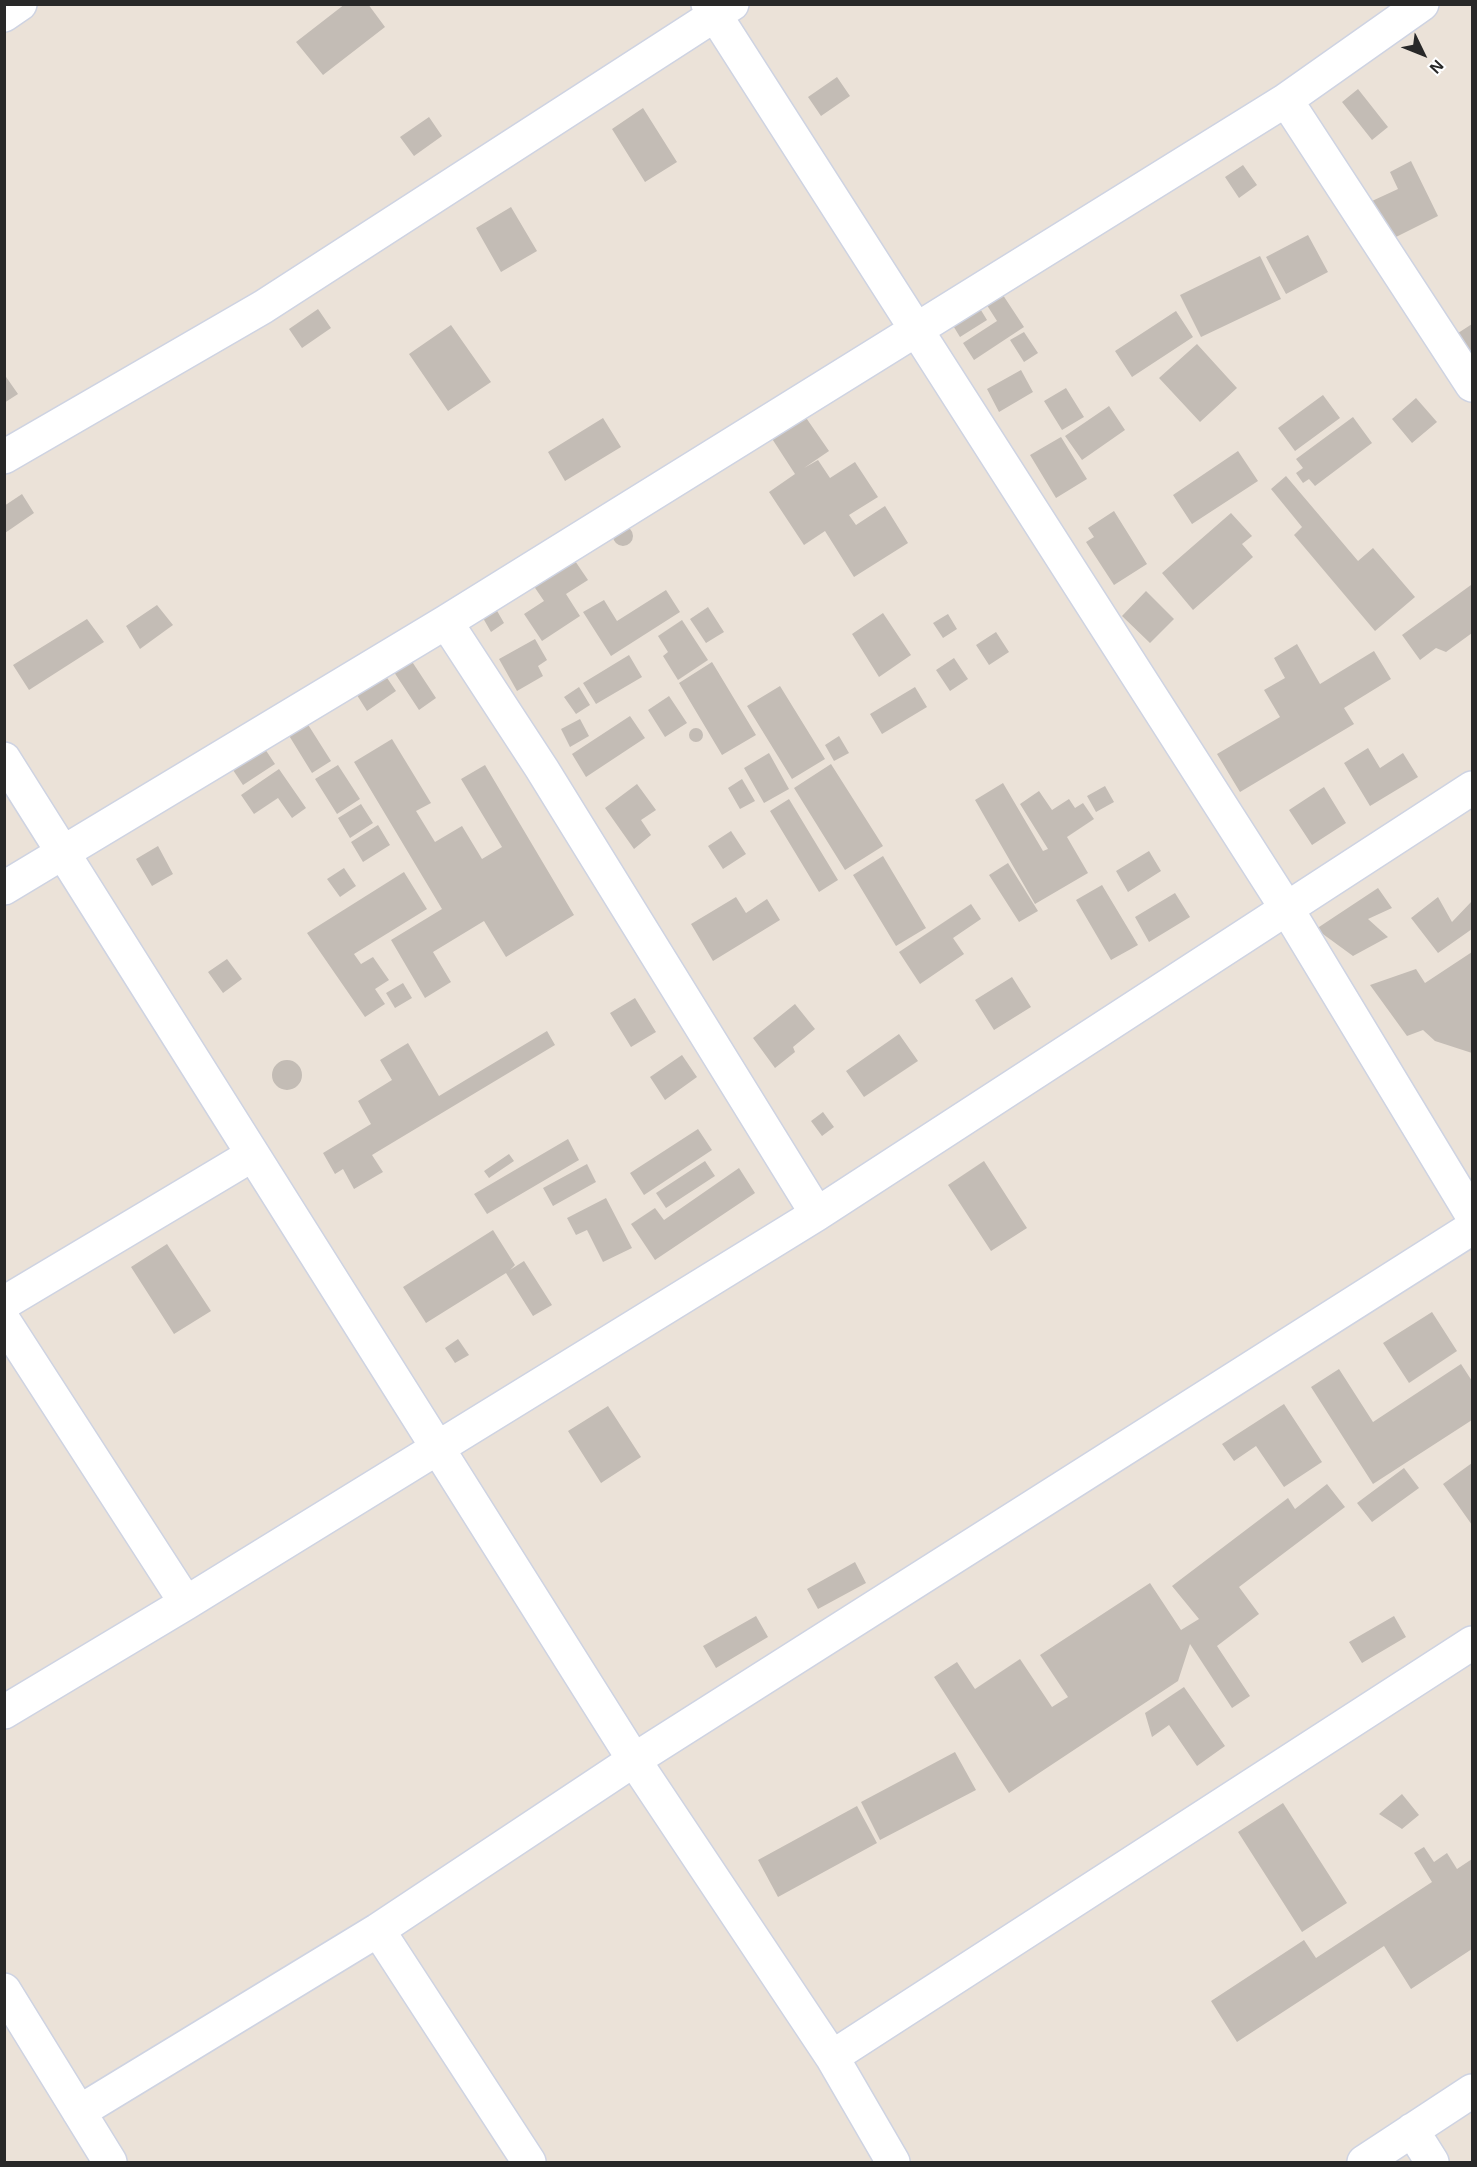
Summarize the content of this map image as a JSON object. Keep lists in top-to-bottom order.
{
  "north": "bottom right"
}
